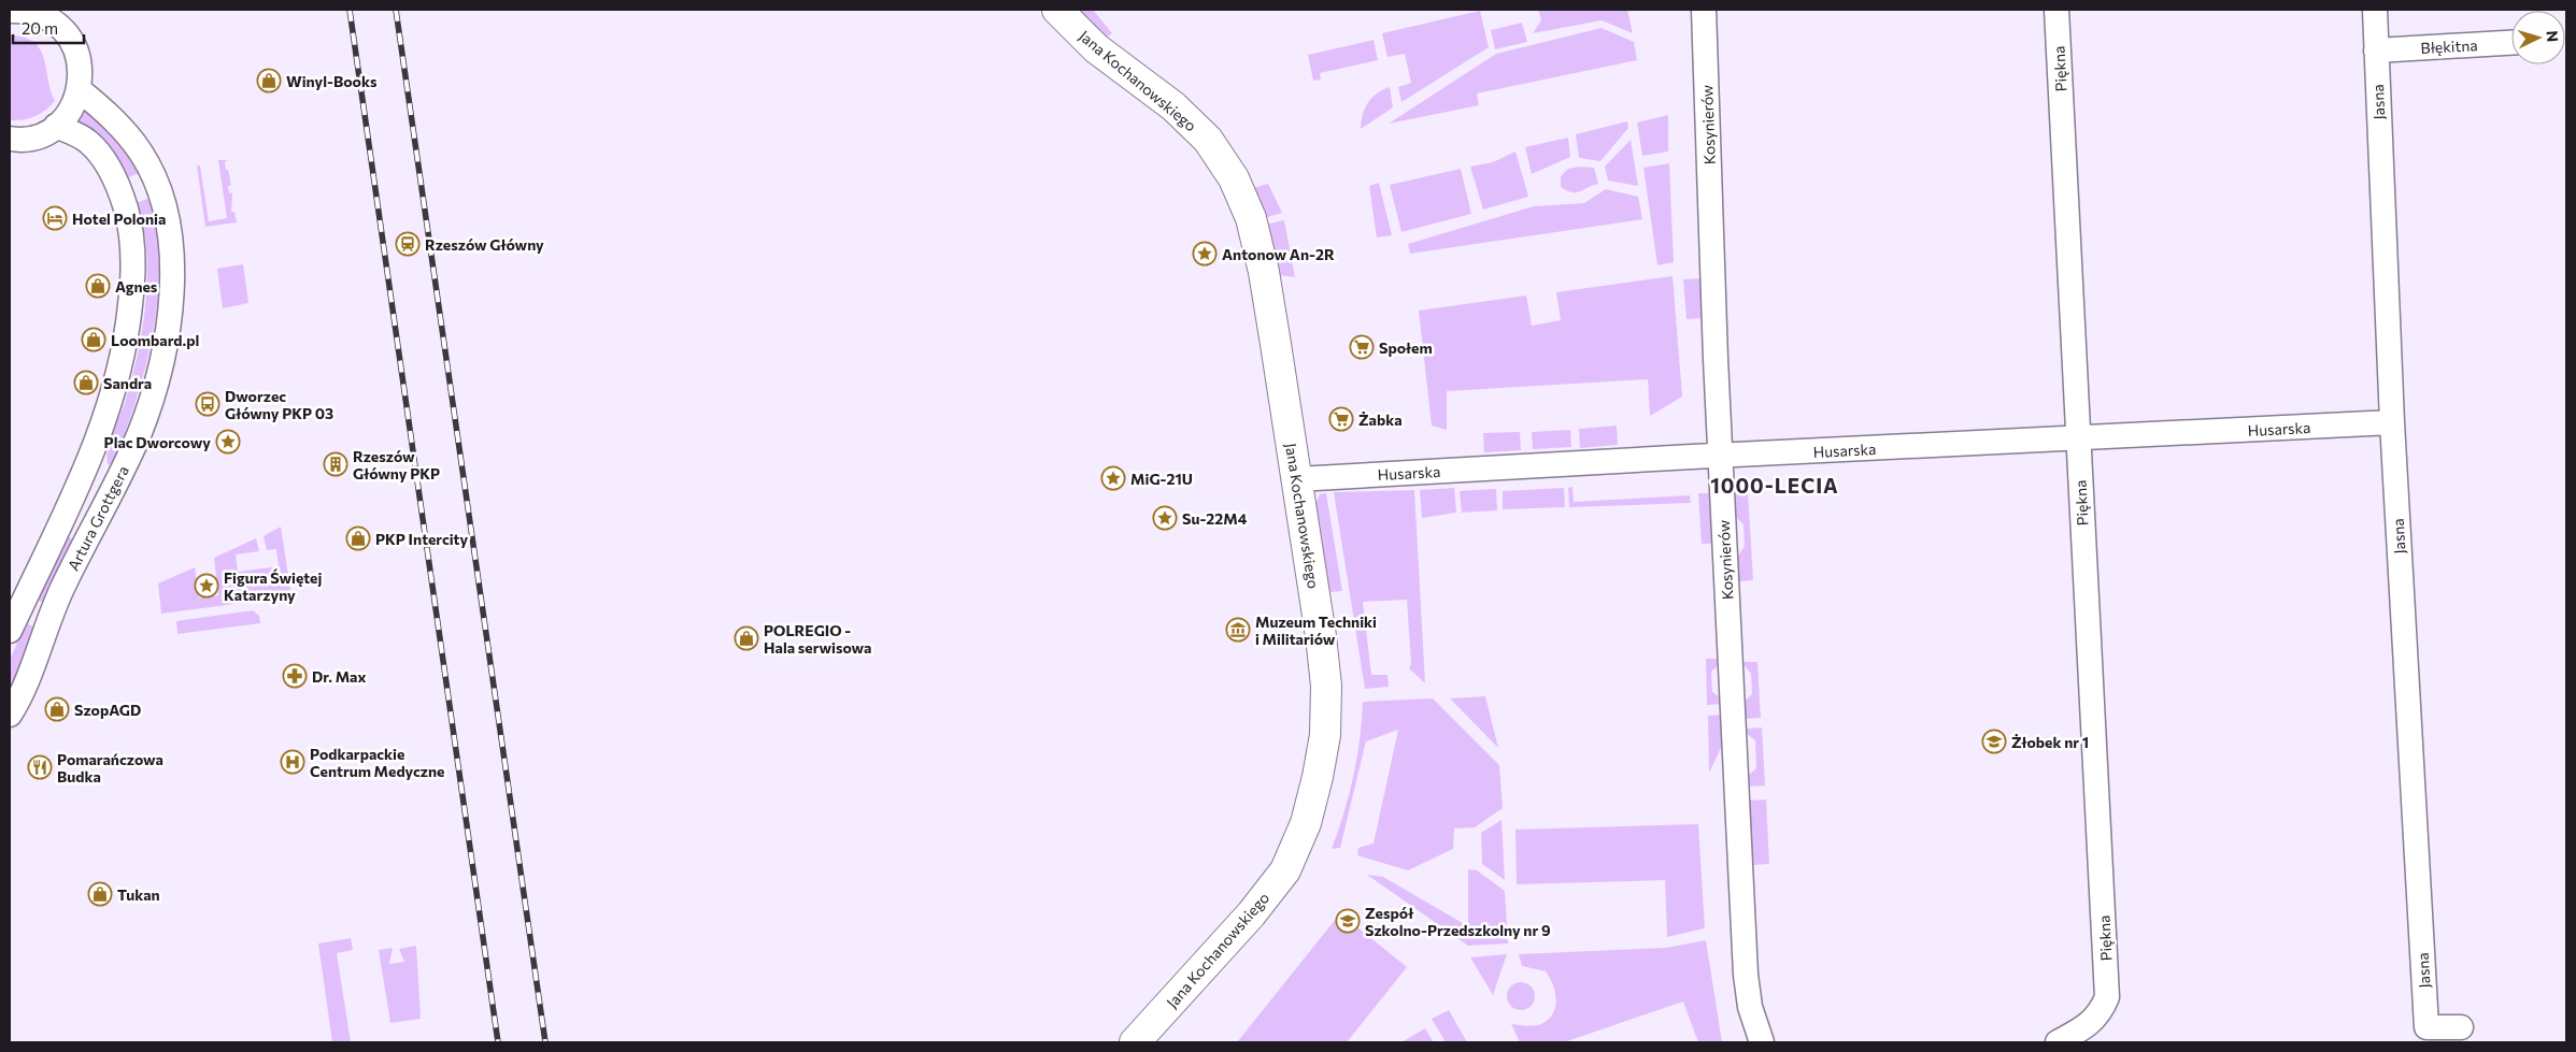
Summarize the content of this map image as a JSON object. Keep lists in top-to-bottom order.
{
  "streets": {
    "street": [
      "Błękitna",
      "Piękna",
      "Jana Kochanowskiego",
      "Jasna",
      "Kosynierów",
      "Husarska",
      "Artura Grottgera"
    ]
  },
  "crossings": [
    ["Błękitna", "Jasna"],
    ["Piękna", "Husarska"],
    ["Jana Kochanowskiego", "Husarska"],
    ["Jasna", "Husarska"],
    ["Kosynierów", "Husarska"]
  ],
  "districts": ["1000-LECIA"],
  "places": {
    "shop": [
      "Winyl-Books",
      "Agnes",
      "Loombard.pl",
      "Sandra",
      "PKP Intercity",
      "POLREGIO - Hala serwisowa",
      "SzopAGD",
      "Tukan"
    ],
    "hotel": ["Hotel Polonia"],
    "station": ["Rzeszów Główny"],
    "place": [
      "Antonow An-2R",
      "Plac Dworcowy",
      "MiG-21U",
      "Su-22M4",
      "Figura Świętej Katarzyny"
    ],
    "supermarket": ["Społem", "Żabka"],
    "bus stop": ["Dworzec Główny PKP 03"],
    "building": ["Rzeszów Główny PKP"],
    "museum": ["Muzeum Techniki i Militariów"],
    "pharmacy": ["Dr. Max"],
    "school or university": ["Żłobek nr 1", "Zespół Szkolno-Przedszkolny nr 9"],
    "hospital": ["Podkarpackie Centrum Medyczne"],
    "restaurant": ["Pomarańczowa Budka"]
  },
  "scale_bar": "20 m",
  "north": "right"
}
